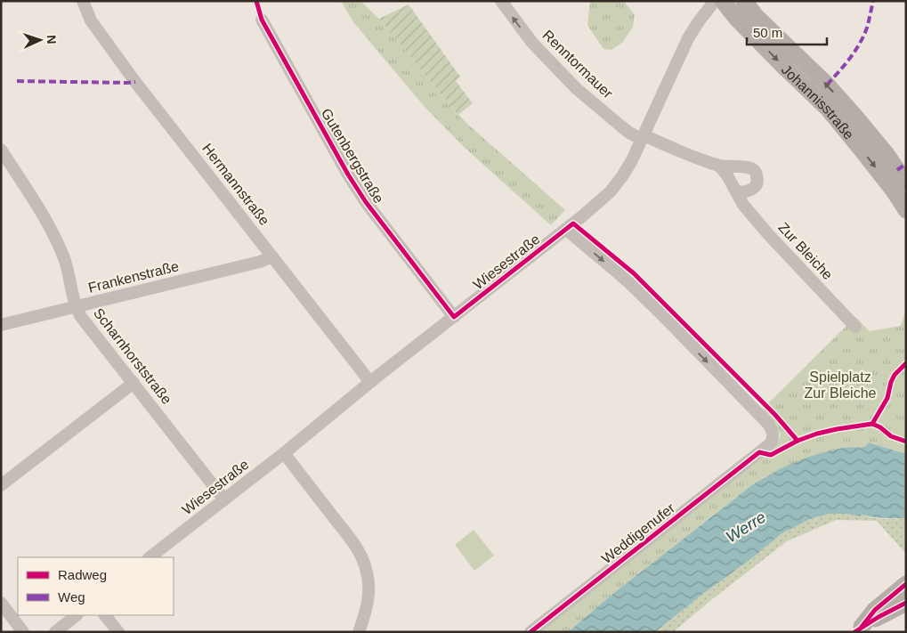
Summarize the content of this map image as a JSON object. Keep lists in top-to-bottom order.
{
  "streets": {
    "main road": ["Johannisstraße"],
    "street": [
      "Renntormauer",
      "Gutenbergstraße",
      "Hermannstraße",
      "Zur Bleiche",
      "Wiesestraße",
      "Frankenstraße",
      "Scharnhorststraße",
      "Weddigenufer"
    ]
  },
  "crossings": [
    ["Renntormauer", "Wiesestraße"],
    ["Gutenbergstraße", "Wiesestraße"],
    ["Hermannstraße", "Wiesestraße"],
    ["Hermannstraße", "Frankenstraße"],
    ["Wiesestraße", "Scharnhorststraße"],
    ["Wiesestraße", "Weddigenufer"],
    ["Frankenstraße", "Scharnhorststraße"]
  ],
  "one_way": ["Renntormauer"],
  "water": ["Werre"],
  "parks": ["Spielplatz Zur Bleiche"],
  "legend": ["Radweg", "Weg"],
  "scale_bar": "50 m",
  "north": "right"
}
